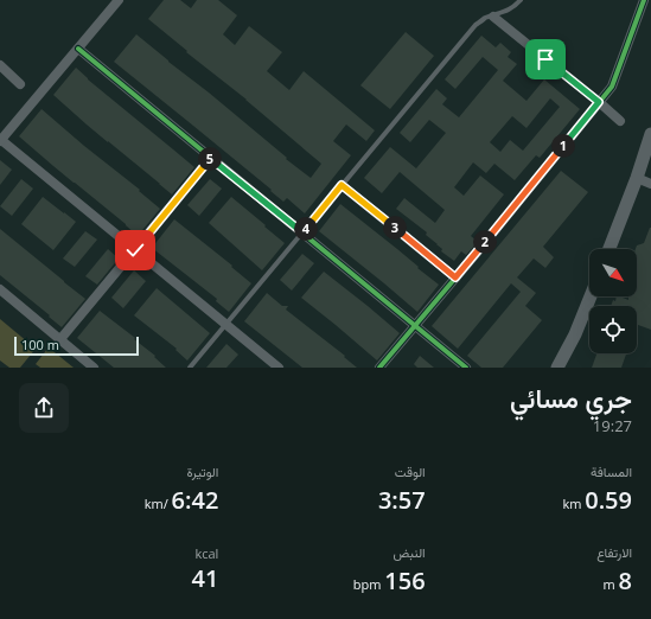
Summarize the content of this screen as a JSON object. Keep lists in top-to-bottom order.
{
  "scale_bar": "100 m",
  "north": "bottom right",
  "page": {
    "pins": [
      "1",
      "5",
      "3",
      "4",
      "2"
    ],
    "scale": "100 m",
    "heading": ["جري مسائي", "19:27"],
    "stats": [
      ["المسافة", "0.59 km"],
      ["الوقت", "3:57"],
      ["الوتيرة", "6:42 /km"],
      ["الارتفاع", "8 m"],
      ["النبض", "156 bpm"],
      ["kcal", "41"]
    ]
  }
}
